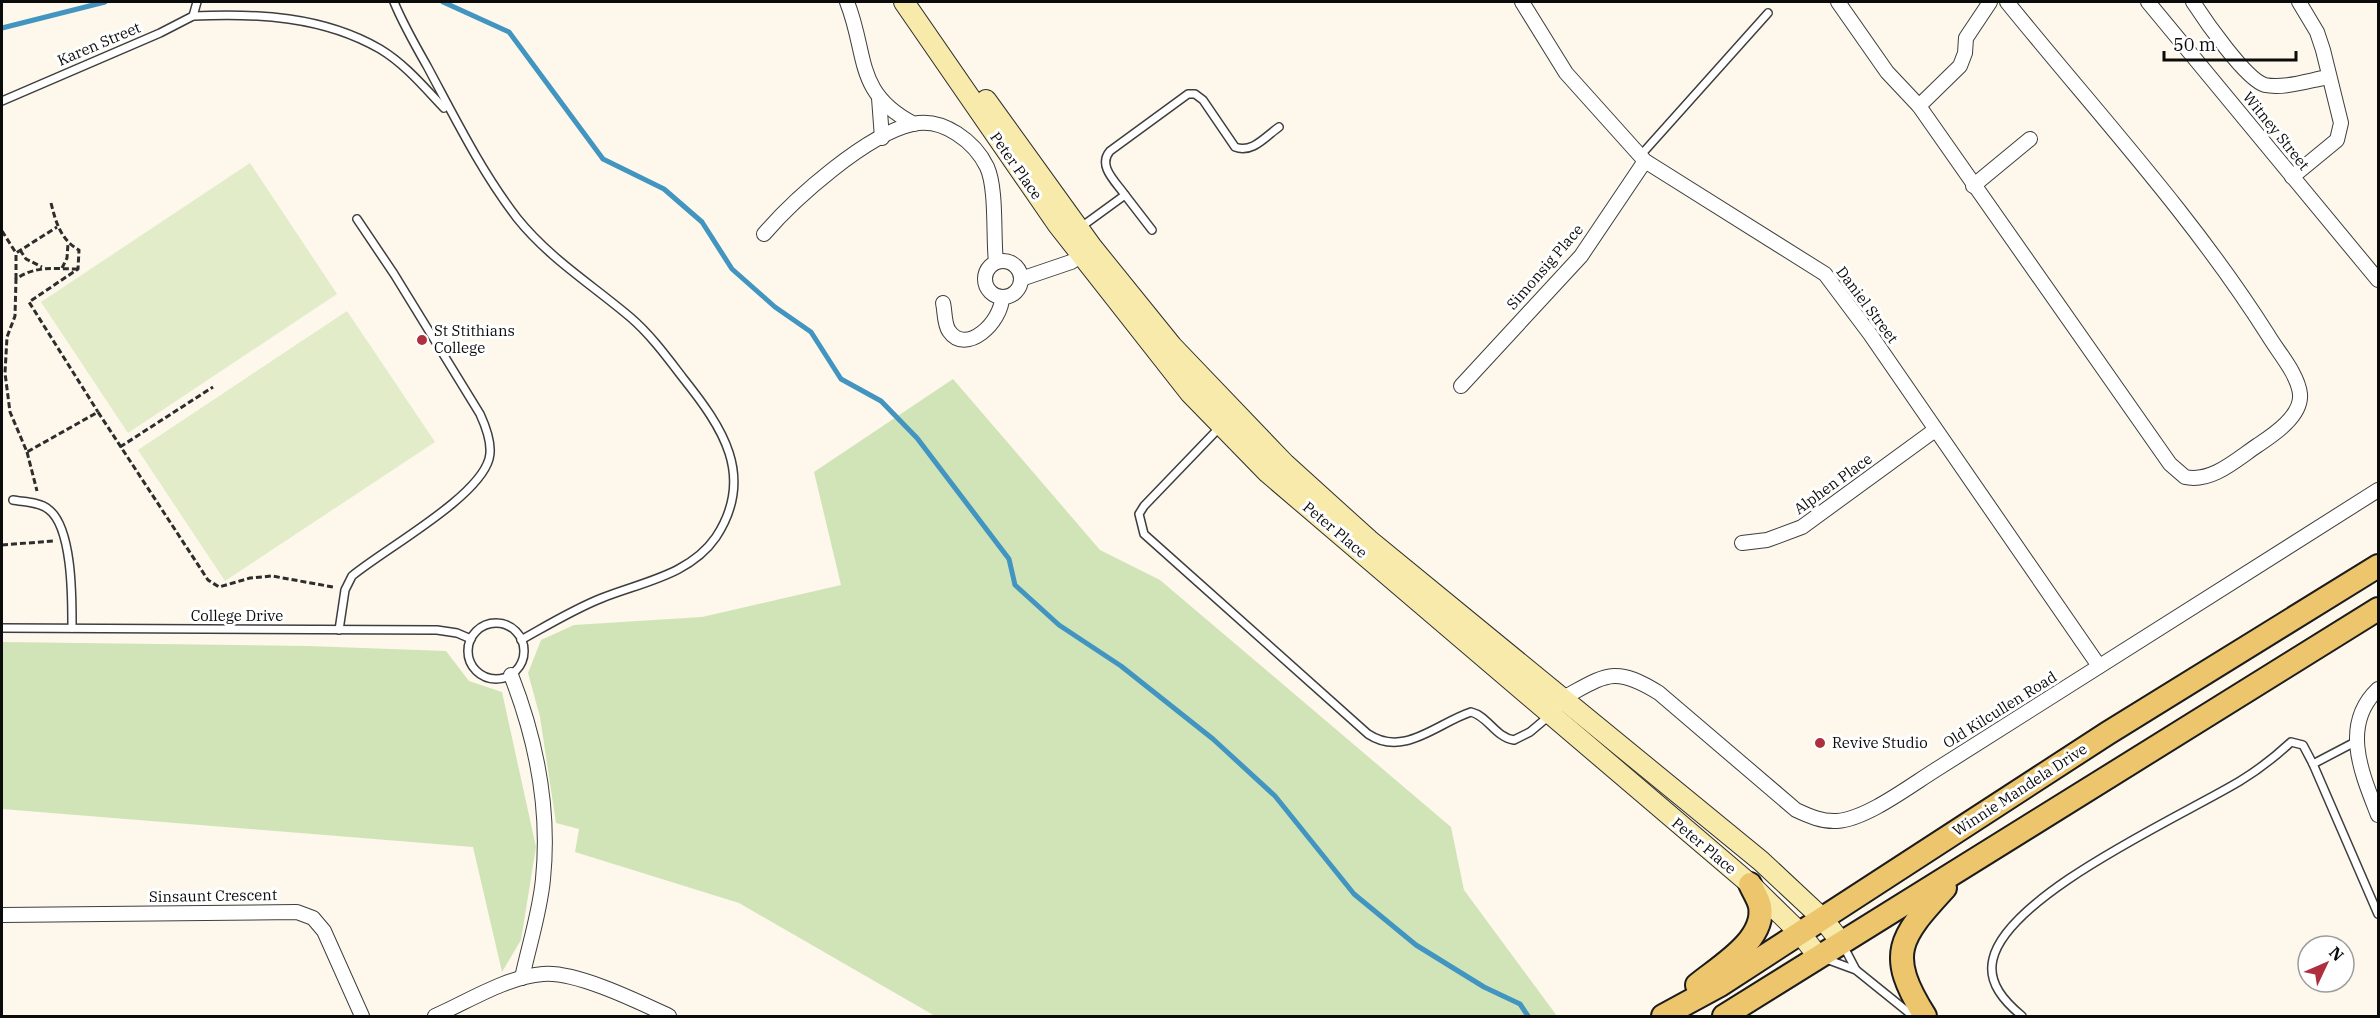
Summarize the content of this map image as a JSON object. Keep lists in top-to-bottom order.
{
  "streets": {
    "main road": ["Peter Place", "Winnie Mandela Drive"],
    "street": [
      "Witney Street",
      "Simonsig Place",
      "Daniel Street",
      "Alphen Place",
      "Old Kilcullen Road",
      "Sinsaunt Crescent"
    ],
    "lane": ["Karen Street", "College Drive"]
  },
  "crossings": [
    ["Peter Place", "Old Kilcullen Road"],
    ["Peter Place", "Winnie Mandela Drive"],
    ["Simonsig Place", "Daniel Street"],
    ["Daniel Street", "Alphen Place"],
    ["Daniel Street", "Old Kilcullen Road"]
  ],
  "places": ["St Stithians College", "Revive Studio"],
  "scale_bar": "50 m",
  "north": "top right"
}
